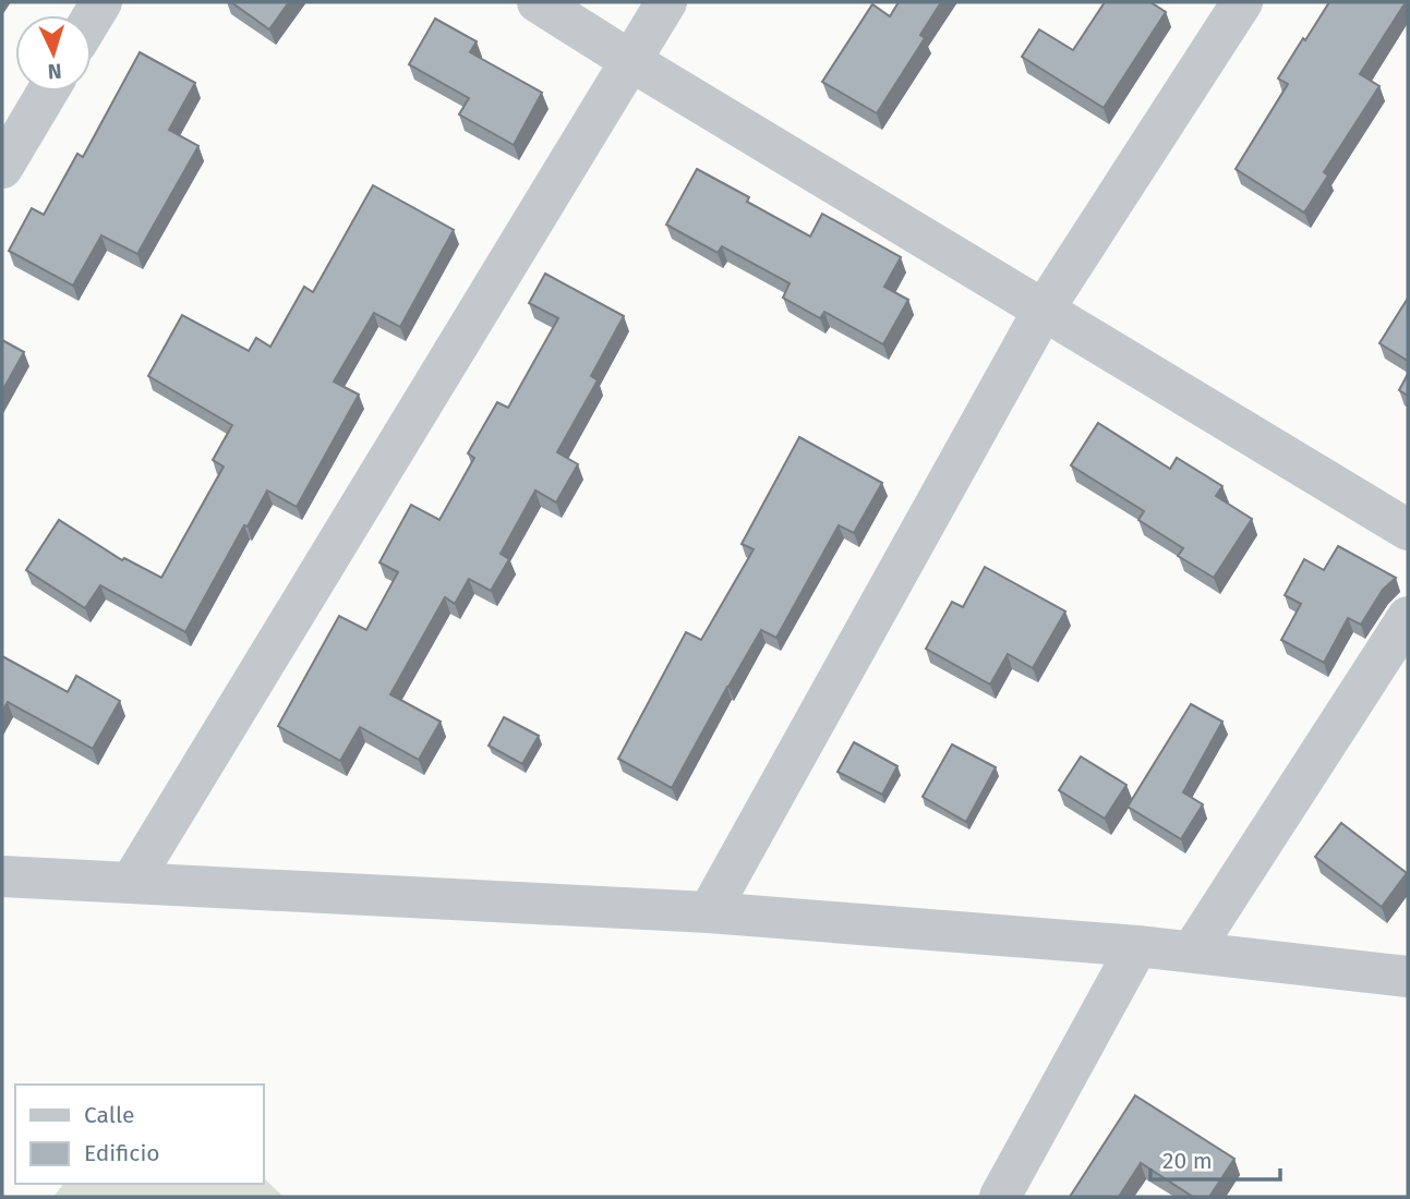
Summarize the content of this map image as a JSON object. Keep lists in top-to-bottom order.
{
  "legend": ["Calle", "Edificio"],
  "scale_bar": "20 m",
  "north": "bottom"
}
